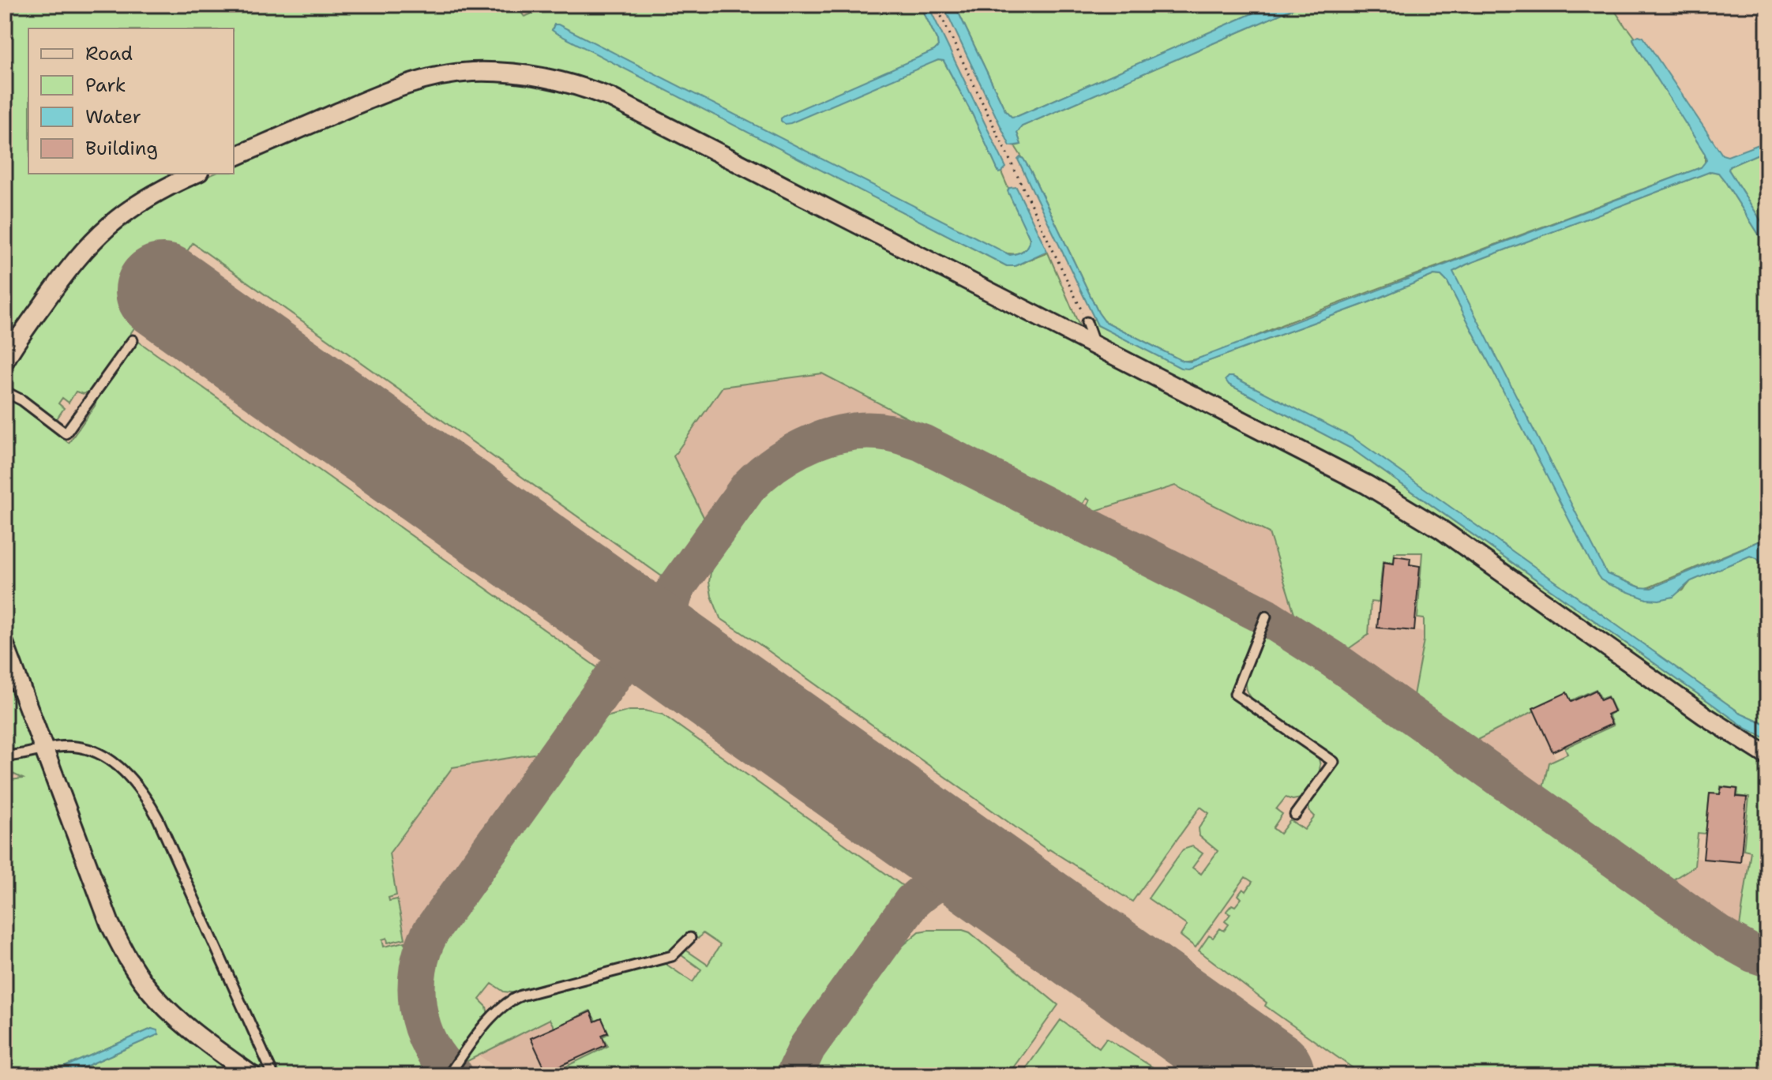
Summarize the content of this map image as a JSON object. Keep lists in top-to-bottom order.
{
  "legend": [
    "Road",
    "Park",
    "Water",
    "Building"
  ]
}
